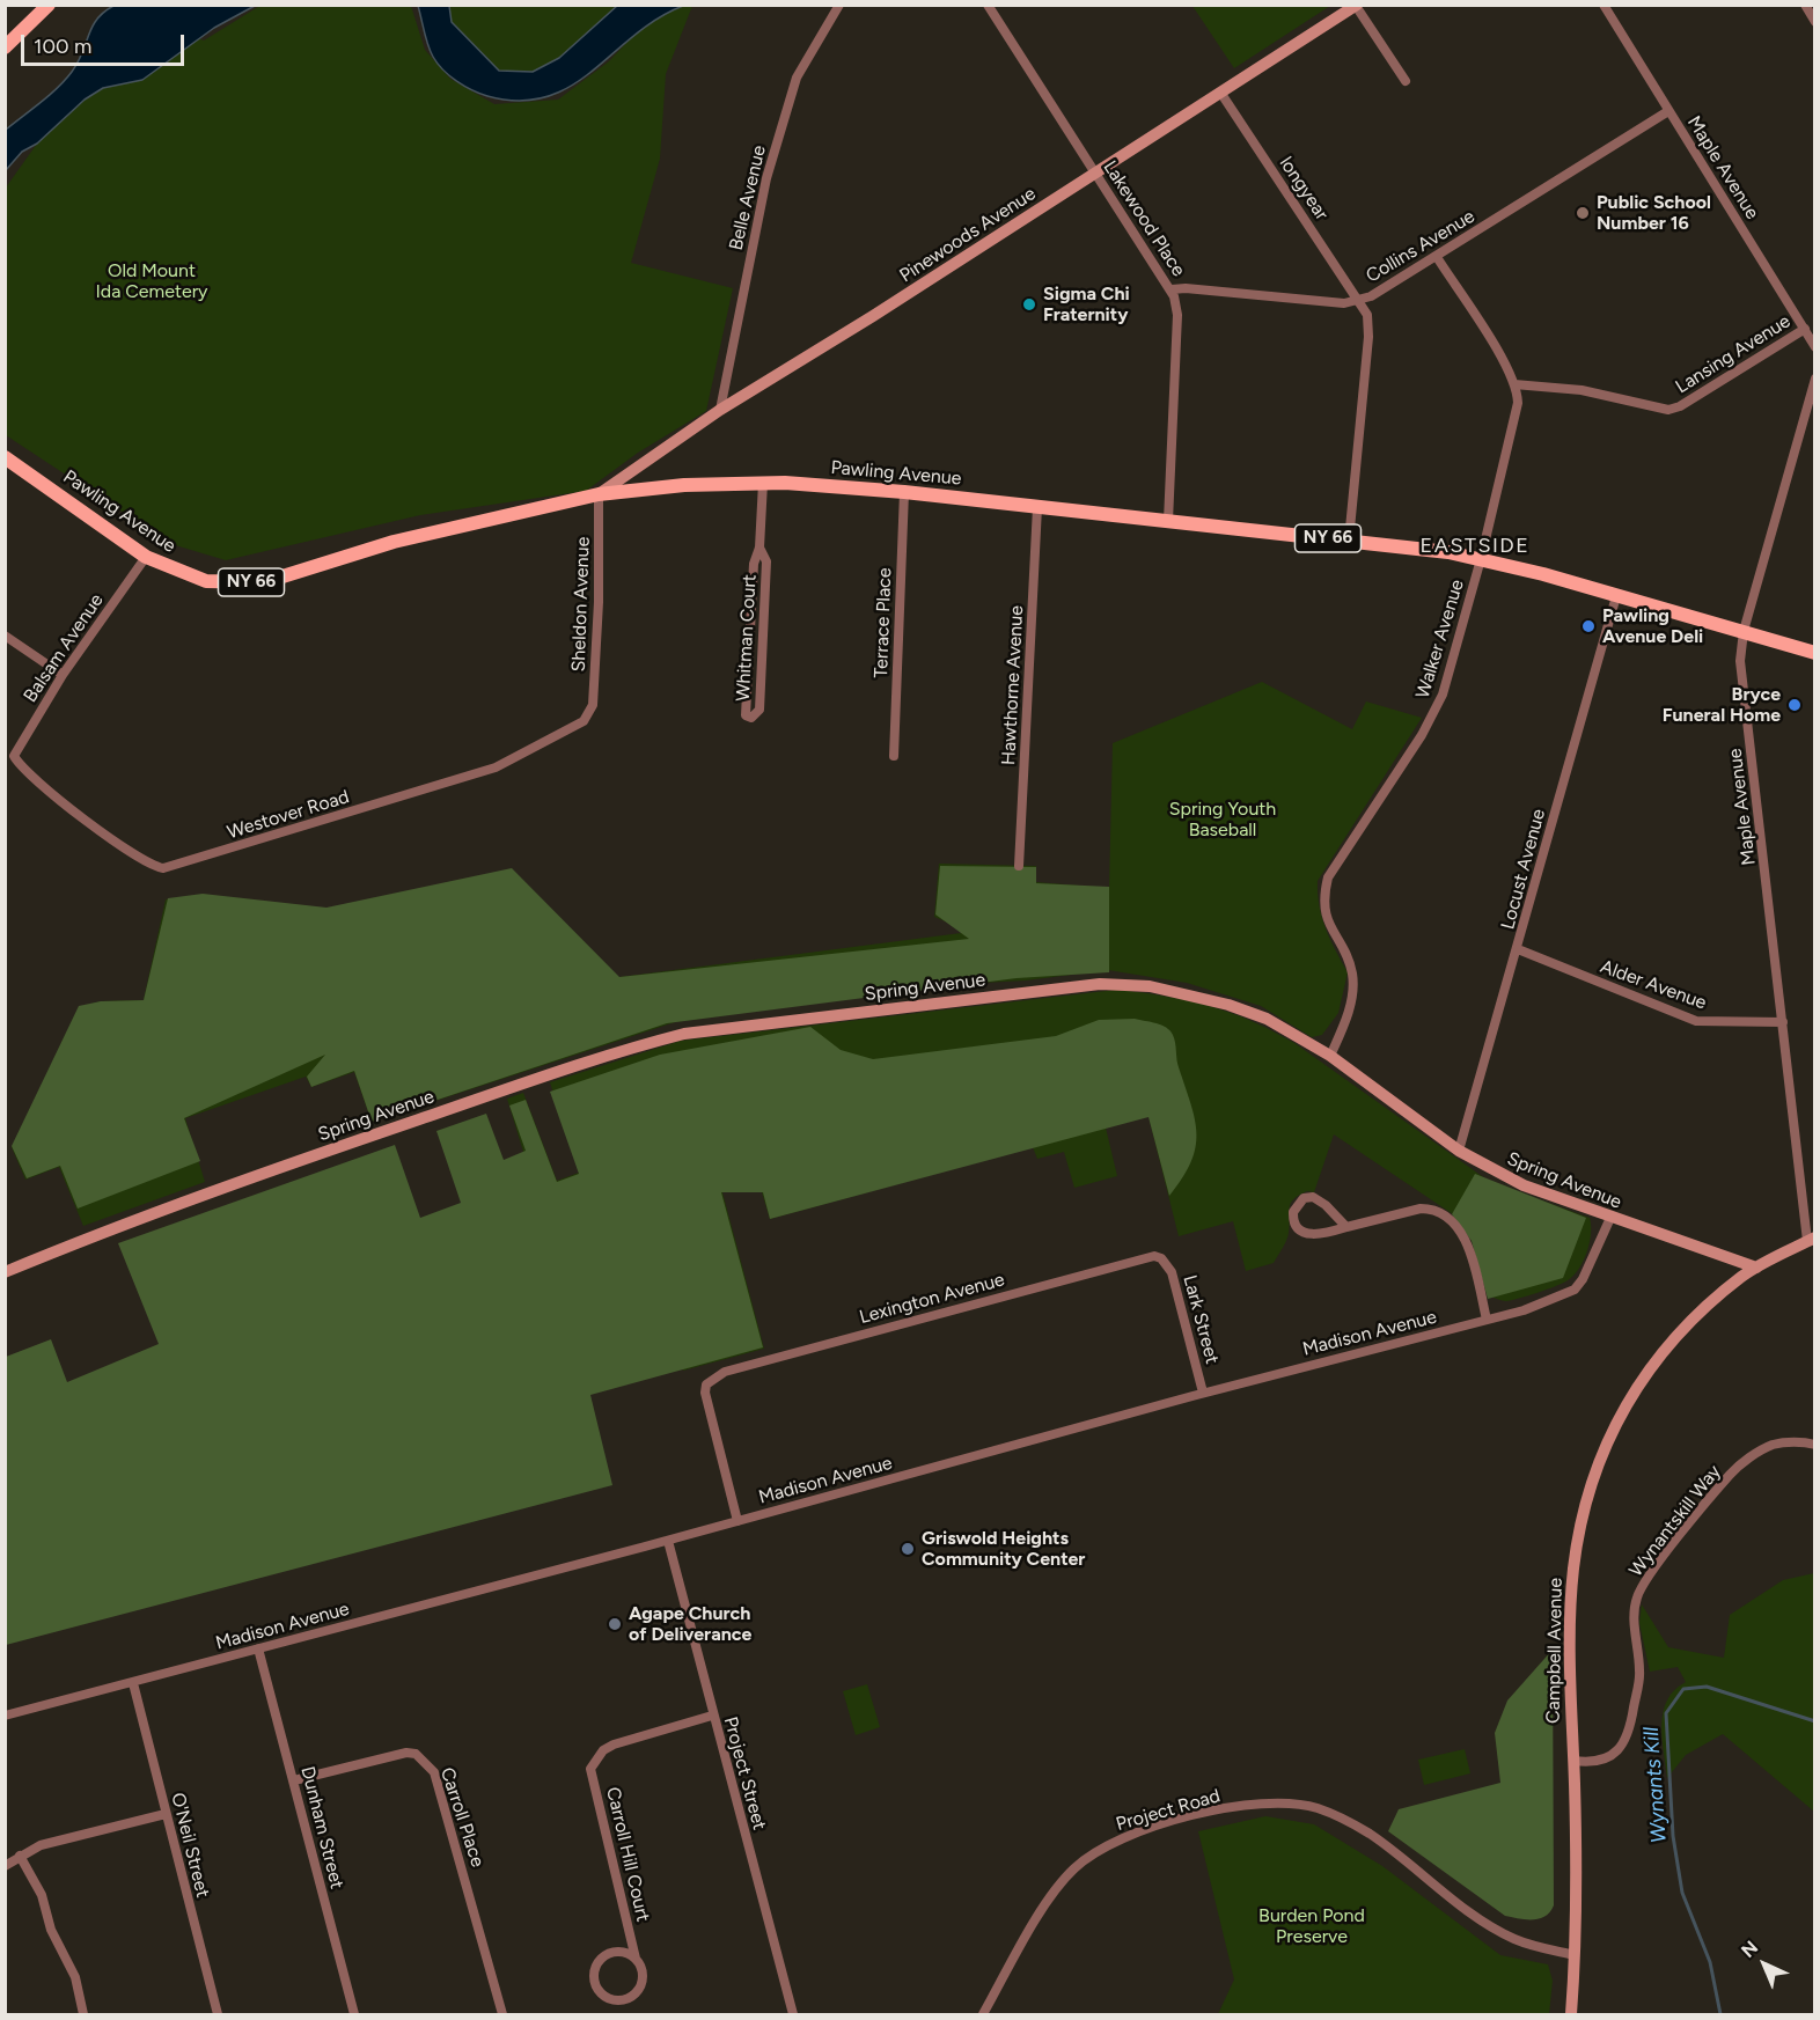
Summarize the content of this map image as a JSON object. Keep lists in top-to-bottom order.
{
  "streets": {
    "main road": ["Pawling Avenue", "NY 66"],
    "street": [
      "Maple Avenue",
      "longyear",
      "Belle Avenue",
      "Lakewood Place",
      "Pinewoods Avenue",
      "Collins Avenue",
      "Lansing Avenue",
      "Sheldon Avenue",
      "Terrace Place",
      "Whitman Court",
      "Walker Avenue",
      "Balsam Avenue",
      "Hawthorne Avenue",
      "Westover Road",
      "Locust Avenue",
      "Alder Avenue",
      "Spring Avenue",
      "Lexington Avenue",
      "Lark Street",
      "Madison Avenue",
      "Wynantskill Way",
      "Campbell Avenue",
      "Project Street",
      "Project Road",
      "Carroll Place",
      "Dunham Street",
      "O'Neil Street",
      "Carroll Hill Court"
    ]
  },
  "crossings": [
    ["Maple Avenue", "Collins Avenue"],
    ["Maple Avenue", "Lansing Avenue"],
    ["Maple Avenue", "Pawling Avenue"],
    ["Maple Avenue", "Alder Avenue"],
    ["longyear", "Pinewoods Avenue"],
    ["longyear", "Collins Avenue"],
    ["Belle Avenue", "Pinewoods Avenue"],
    ["Lakewood Place", "Pinewoods Avenue"],
    ["Lakewood Place", "Pawling Avenue"],
    ["Pinewoods Avenue", "Pawling Avenue"],
    ["Pinewoods Avenue", "Sheldon Avenue"],
    ["Collins Avenue", "Pawling Avenue"],
    ["Collins Avenue", "Walker Avenue"],
    ["Lansing Avenue", "Walker Avenue"],
    ["Pawling Avenue", "Sheldon Avenue"],
    ["Pawling Avenue", "Terrace Place"],
    ["Pawling Avenue", "Whitman Court"],
    ["Pawling Avenue", "Walker Avenue"],
    ["Pawling Avenue", "Balsam Avenue"],
    ["Pawling Avenue", "Hawthorne Avenue"],
    ["Pawling Avenue", "Locust Avenue"],
    ["Sheldon Avenue", "Westover Road"],
    ["Walker Avenue", "Spring Avenue"],
    ["Balsam Avenue", "Westover Road"],
    ["Locust Avenue", "Alder Avenue"],
    ["Locust Avenue", "Spring Avenue"],
    ["Spring Avenue", "Madison Avenue"],
    ["Spring Avenue", "Campbell Avenue"],
    ["Lexington Avenue", "Lark Street"],
    ["Lexington Avenue", "Madison Avenue"],
    ["Lark Street", "Madison Avenue"],
    ["Madison Avenue", "Project Street"],
    ["Madison Avenue", "Dunham Street"],
    ["Madison Avenue", "O'Neil Street"],
    ["Wynantskill Way", "Campbell Avenue"],
    ["Campbell Avenue", "Project Road"],
    ["Project Street", "Carroll Hill Court"],
    ["Carroll Place", "Dunham Street"]
  ],
  "districts": ["EASTSIDE"],
  "water": ["Wynants Kill"],
  "parks": ["Old Mount Ida Cemetery", "Spring Youth Baseball", "Burden Pond Preserve"],
  "places": [
    "Public School Number 16",
    "Sigma Chi Fraternity",
    "Pawling Avenue Deli",
    "Bryce Funeral Home",
    "Griswold Heights Community Center",
    "Agape Church of Deliverance"
  ],
  "scale_bar": "100 m",
  "north": "top left"
}
